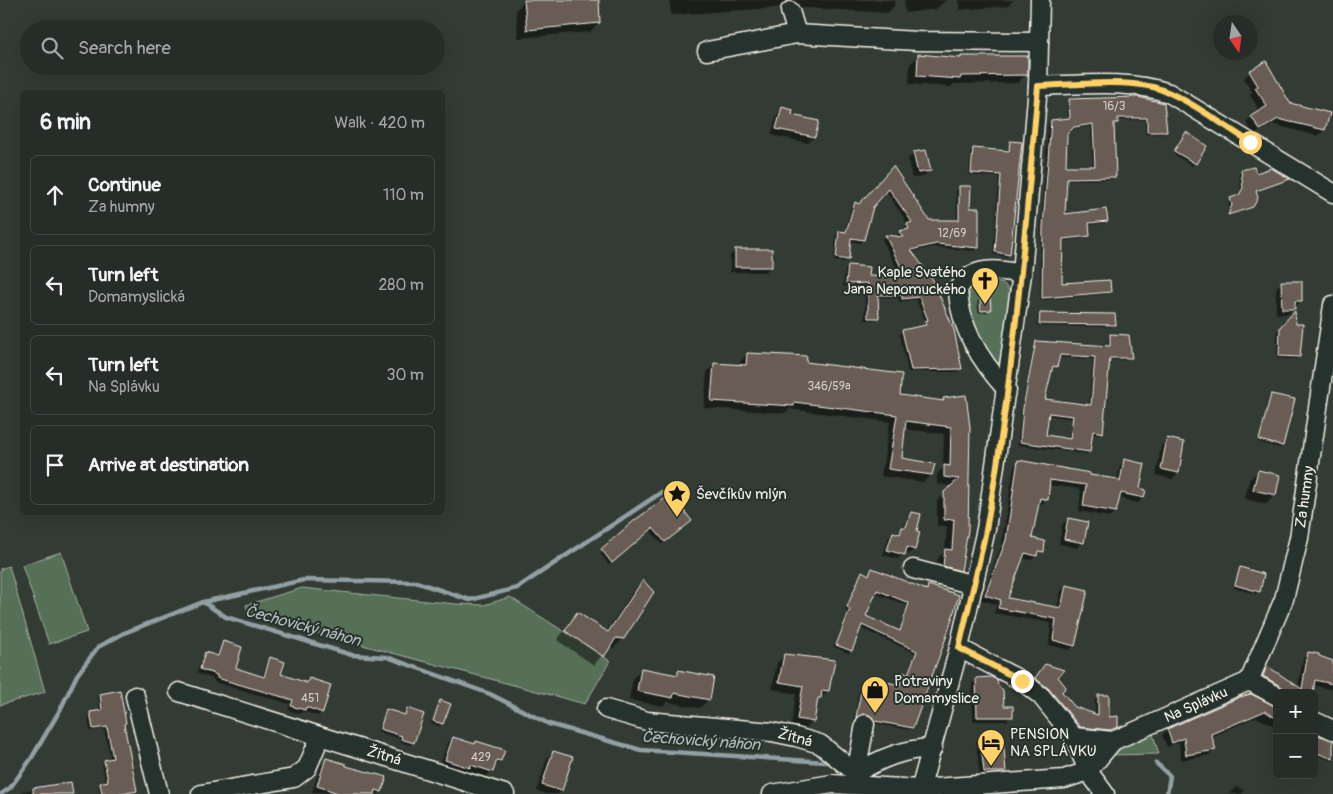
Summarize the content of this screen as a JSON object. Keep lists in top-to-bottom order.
{
  "streets": {
    "street": ["Za humny", "Na Splávku", "Žitná"]
  },
  "crossings": [
    ["Za humny", "Na Splávku"]
  ],
  "water": ["Čechovický náhon"],
  "places": {
    "church": ["Kaple Svatého Jana Nepomuckého"],
    "place": ["Ševčíkův mlýn"],
    "shop": ["Potraviny Domamyslice"],
    "hotel": ["PENSION NA SPLÁVKU"]
  },
  "house_numbers": [
    "16/3",
    "12/69",
    "346/59a",
    "451",
    "429"
  ],
  "north": "bottom",
  "page": {
    "search": "Search here",
    "heading": ["6 min", "Walk · 420 m"],
    "list": [
      ["Continue", "Za humny", "110 m"],
      ["Turn left", "Domamyslická", "280 m"],
      ["Turn left", "Na Splávku", "30 m"],
      "Arrive at destination"
    ],
    "map_buttons": ["+", "−"]
  }
}
